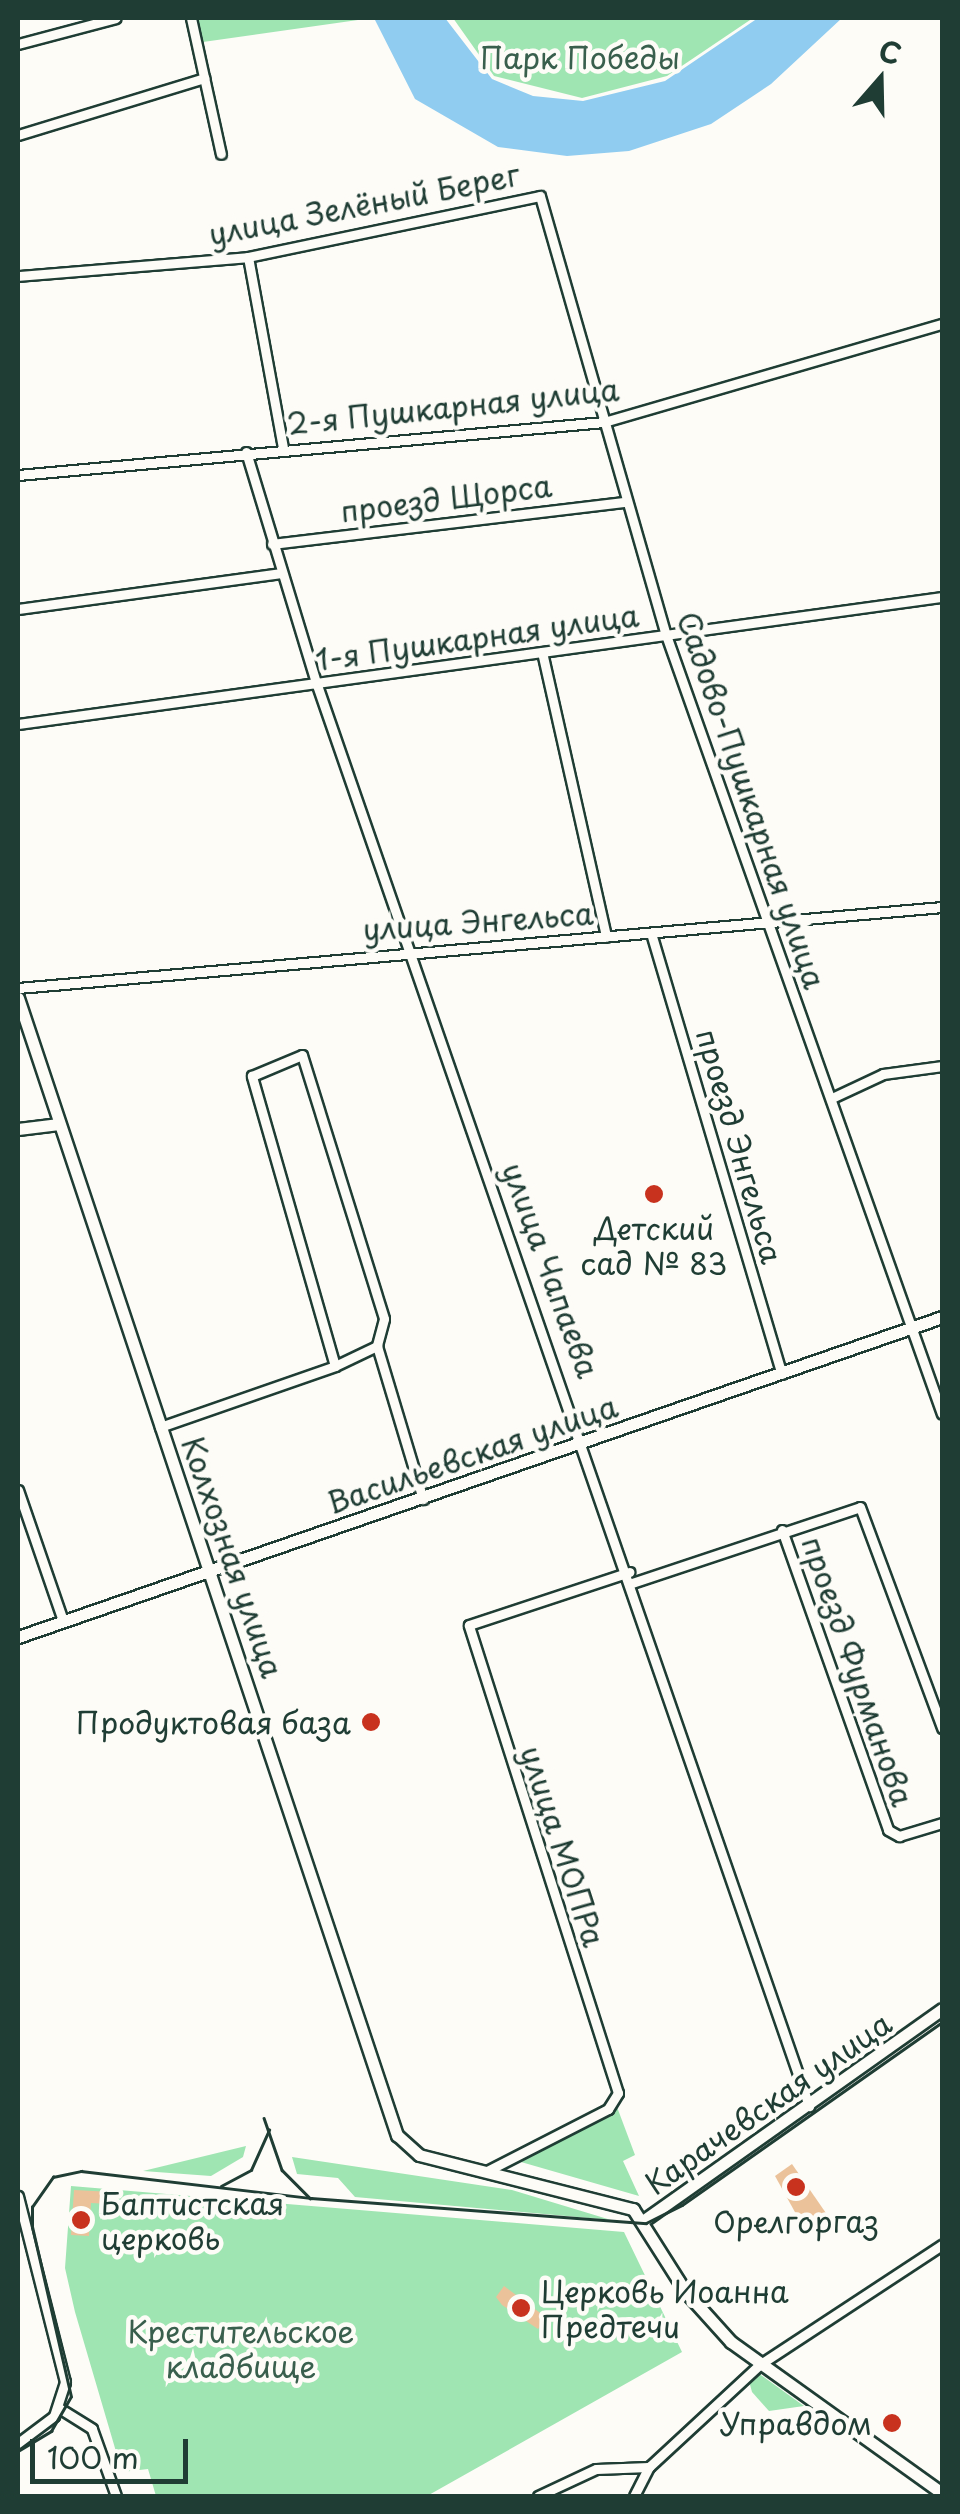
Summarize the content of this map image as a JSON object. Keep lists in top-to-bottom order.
{
  "streets": {
    "street": [
      "улица Зелёный Берег",
      "2-я Пушкарная улица",
      "проезд Щорса",
      "1-я Пушкарная улица",
      "Садово-Пушкарная улица",
      "улица Энгельса",
      "проезд Энгельса",
      "улица Чапаева",
      "Васильевская улица",
      "Колхозная улица",
      "проезд Фурманова",
      "улица МОПРа",
      "Карачевская улица"
    ]
  },
  "crossings": [
    ["улица Зелёный Берег", "Садово-Пушкарная улица"],
    ["2-я Пушкарная улица", "Садово-Пушкарная улица"],
    ["2-я Пушкарная улица", "улица Чапаева"],
    ["проезд Щорса", "Садово-Пушкарная улица"],
    ["проезд Щорса", "улица Чапаева"],
    ["1-я Пушкарная улица", "Садово-Пушкарная улица"],
    ["1-я Пушкарная улица", "улица Чапаева"],
    ["Садово-Пушкарная улица", "улица Энгельса"],
    ["Садово-Пушкарная улица", "Васильевская улица"],
    ["улица Энгельса", "проезд Энгельса"],
    ["улица Энгельса", "улица Чапаева"],
    ["проезд Энгельса", "Васильевская улица"],
    ["улица Чапаева", "Васильевская улица"],
    ["улица Чапаева", "улица МОПРа"],
    ["улица Чапаева", "Карачевская улица"],
    ["Васильевская улица", "Колхозная улица"],
    ["Колхозная улица", "Карачевская улица"],
    ["улица МОПРа", "Карачевская улица"]
  ],
  "parks": ["Парк Победы", "Крестительское кладбище"],
  "places": [
    "Детский сад № 83",
    "Продуктовая база",
    "Орелгоргаз",
    "Баптистская церковь",
    "Церковь Иоанна Предтечи",
    "Управдом"
  ],
  "scale_bar": "100 m",
  "north": "top"
}
